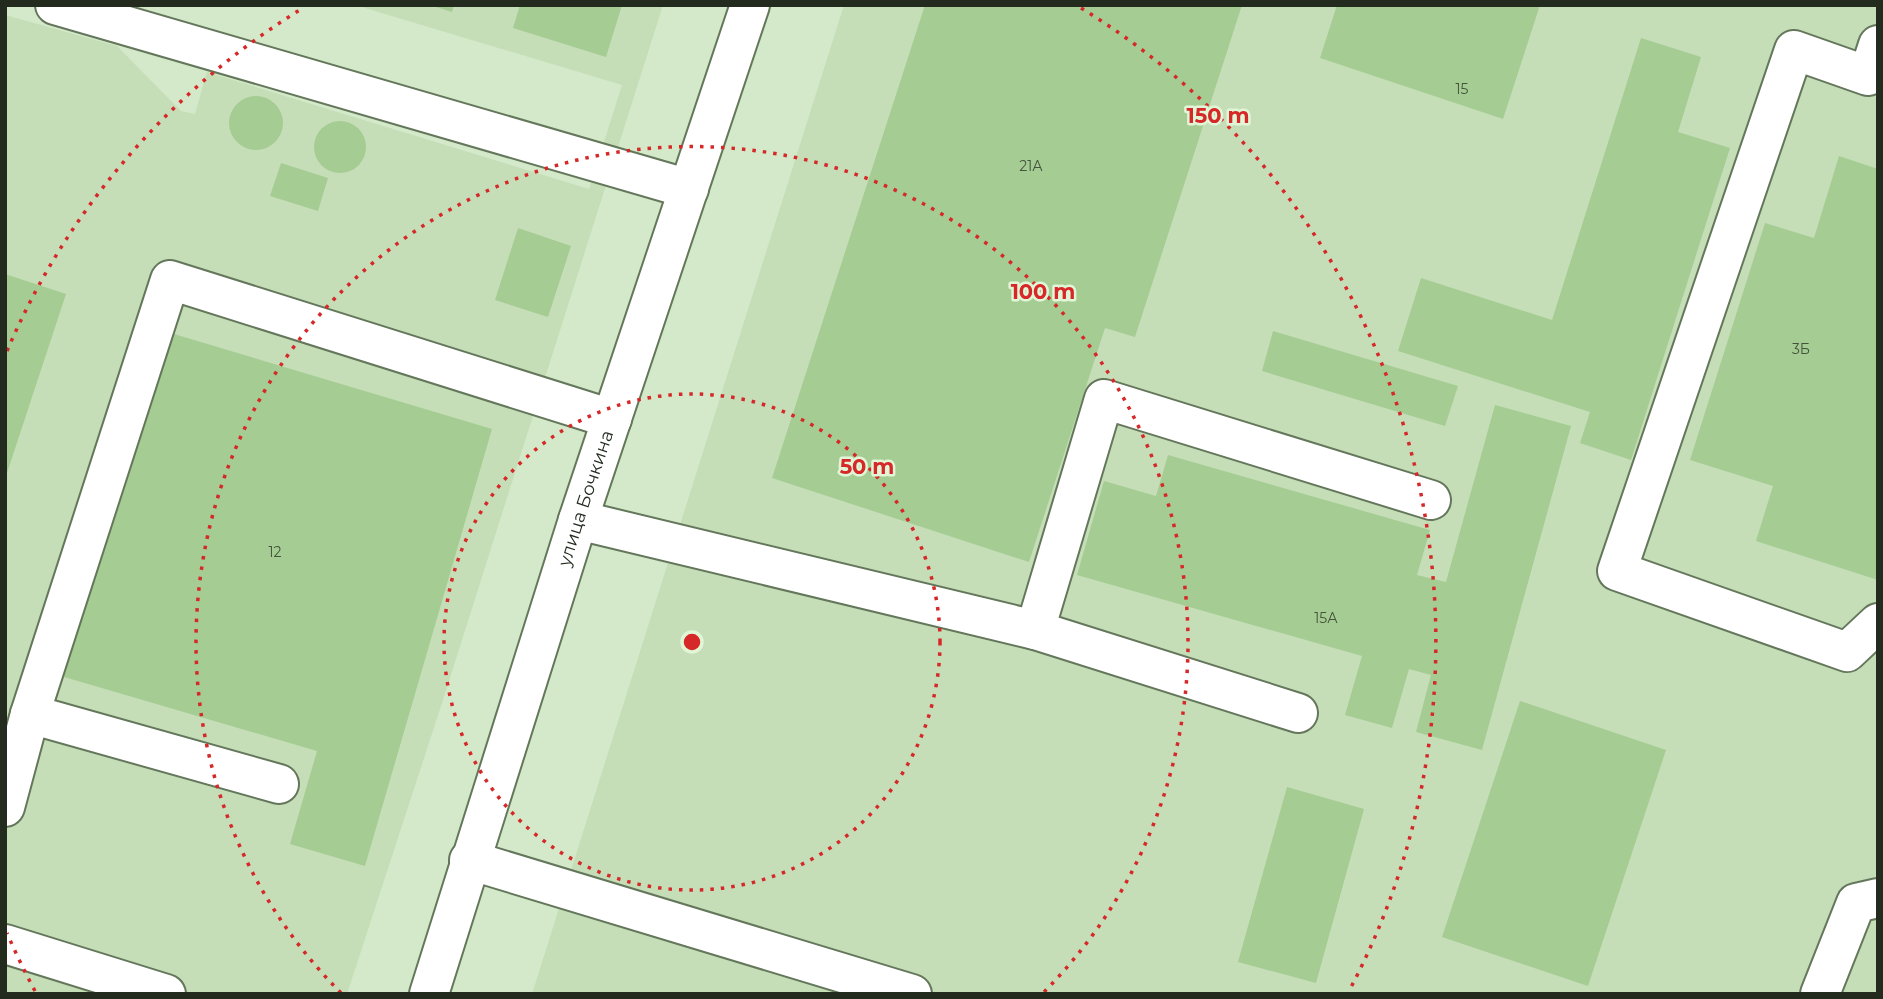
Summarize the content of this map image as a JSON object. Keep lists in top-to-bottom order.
{
  "streets": {
    "street": ["улица Бочкина"]
  },
  "house_numbers": [
    "15",
    "21А",
    "3Б",
    "12",
    "15А"
  ],
  "rings": ["150 m", "100 m", "50 m"]
}
